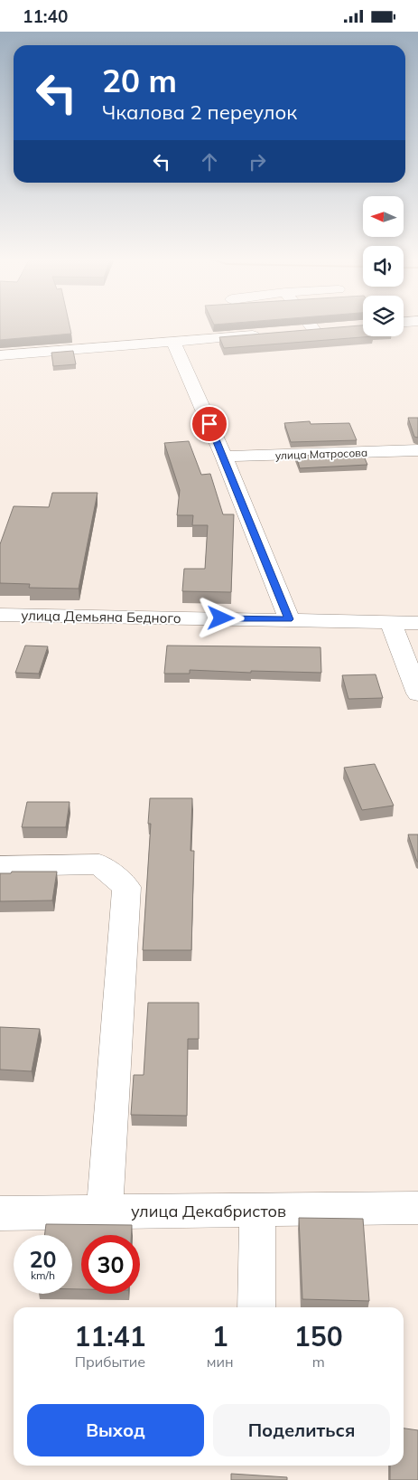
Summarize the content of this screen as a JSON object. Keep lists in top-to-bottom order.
{
  "streets": {
    "street": ["улица Матросова", "улица Демьяна Бедного", "улица Декабристов"]
  },
  "north": "left",
  "page": {
    "status": "11:40",
    "turn": ["20 m", "Чкалова 2 переулок"],
    "speed": "20 km/h",
    "limit": "30",
    "eta": [
      "11:41",
      "Прибытие",
      "1",
      "мин",
      "150",
      "m"
    ],
    "buttons": ["Выход", "Поделиться"]
  }
}
